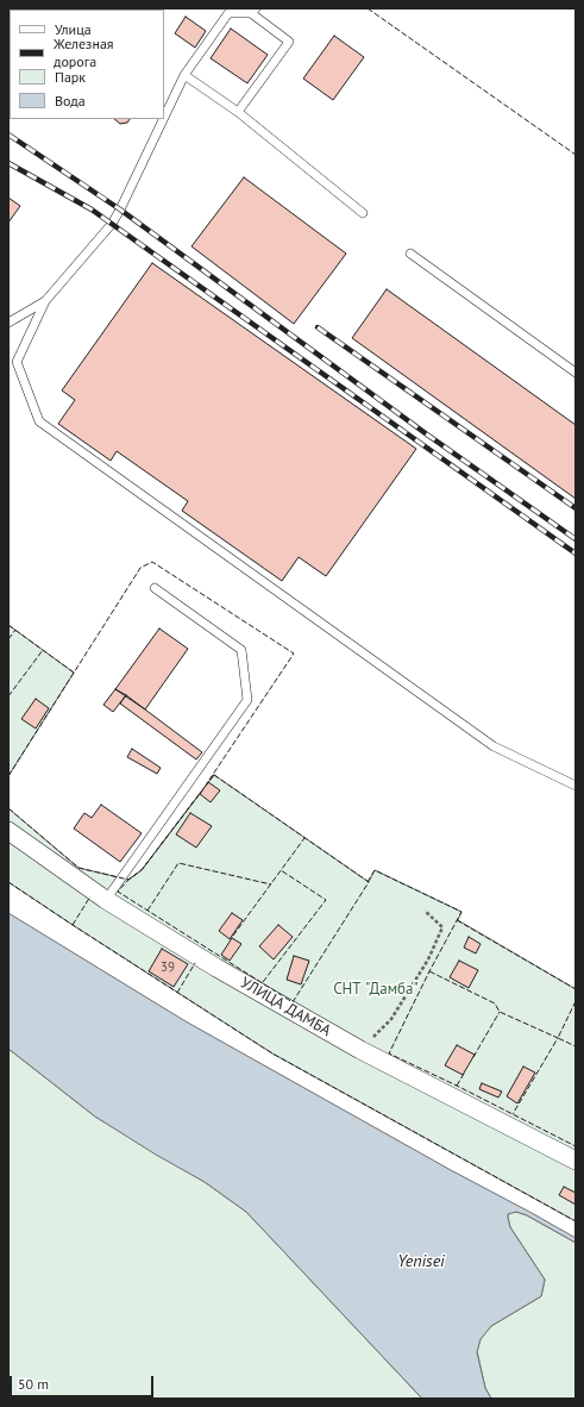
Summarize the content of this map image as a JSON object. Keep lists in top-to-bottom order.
{
  "streets": {
    "street": ["УЛИЦА ДАМБА"]
  },
  "water": ["Yenisei"],
  "parks": ["СНТ \"Дамба\""],
  "house_numbers": ["39"],
  "legend": [
    "Улица",
    "Железная дорога",
    "Парк",
    "Вода"
  ],
  "scale_bar": "50 m"
}
